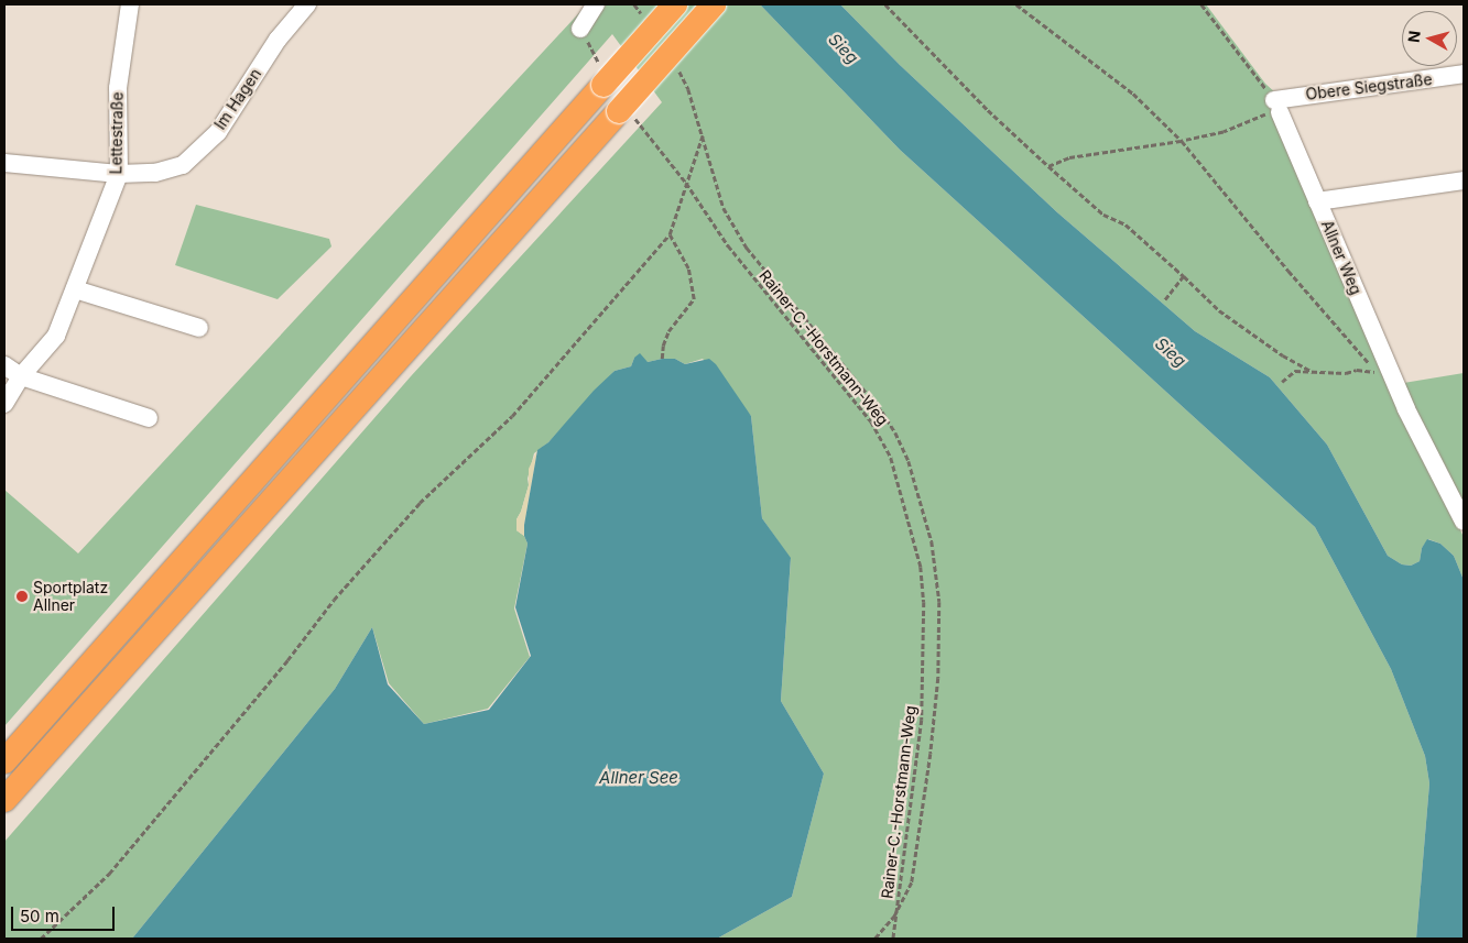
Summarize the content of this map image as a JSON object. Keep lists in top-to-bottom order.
{
  "streets": {
    "street": [
      "Obere Siegstraße",
      "Im Hagen",
      "Lettestraße",
      "Allner Weg"
    ],
    "path": ["Rainer-C.-Horstmann-Weg"]
  },
  "crossings": [
    ["Obere Siegstraße", "Allner Weg"],
    ["Im Hagen", "Lettestraße"]
  ],
  "water": ["Sieg", "Allner See"],
  "places": ["Sportplatz Allner"],
  "scale_bar": "50 m",
  "north": "left"
}
